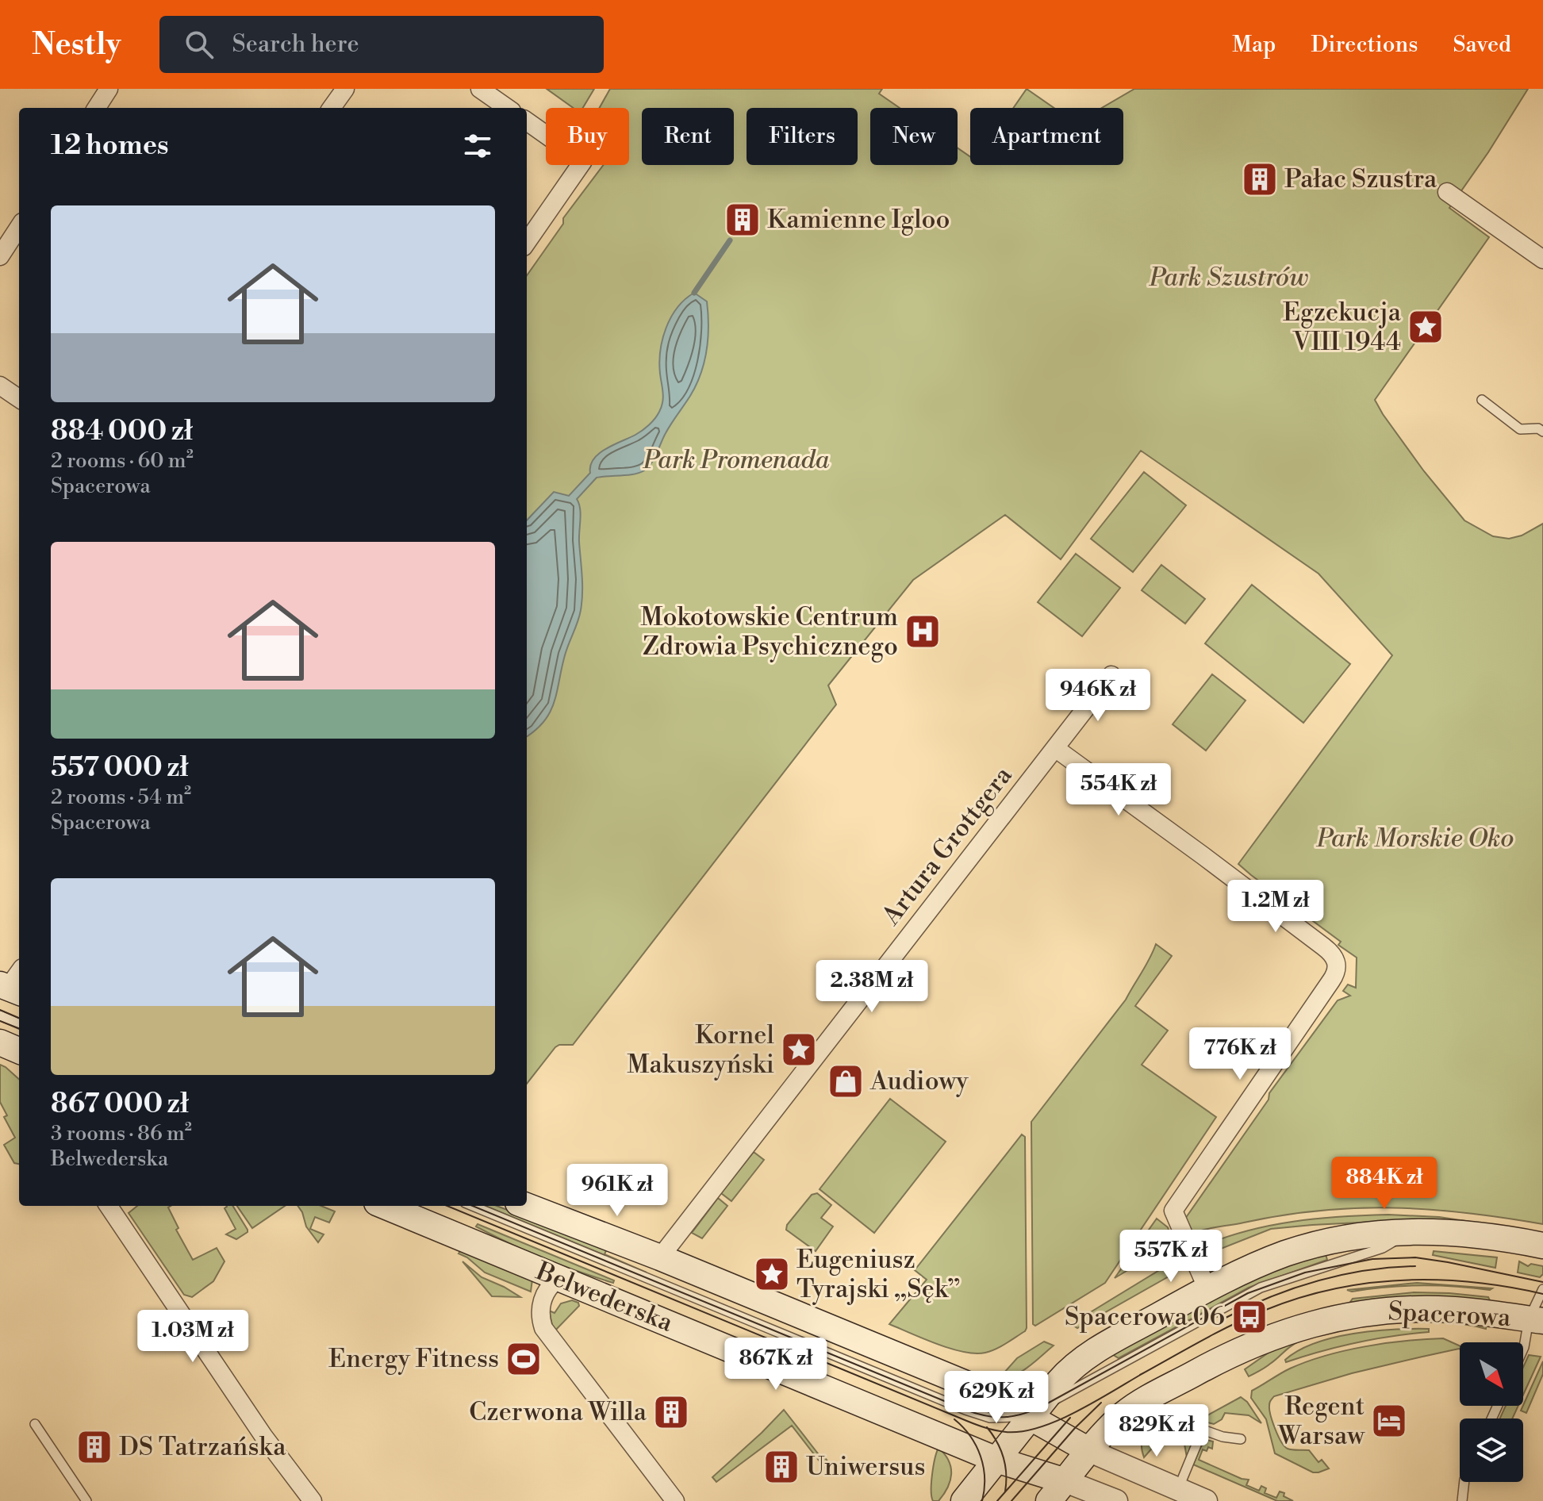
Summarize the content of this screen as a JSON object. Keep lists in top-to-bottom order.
{
  "streets": {
    "main road": ["Belwederska", "Spacerowa"],
    "street": ["Artura Grottgera"]
  },
  "crossings": [
    ["Belwederska", "Spacerowa"]
  ],
  "parks": ["Park Szustrów", "Park Promenada", "Park Morskie Oko"],
  "places": {
    "building": [
      "Pałac Szustra",
      "Kamienne Igloo",
      "Czerwona Willa",
      "DS Tatrzańska",
      "Uniwersus"
    ],
    "place": ["Egzekucja VIII 1944", "Kornel Makuszyński", "Eugeniusz Tyrajski „Sęk”"],
    "hospital": ["Mokotowskie Centrum Zdrowia Psychicznego"],
    "shop": ["Audiowy"],
    "bus stop": ["Spacerowa 06"],
    "sports": ["Energy Fitness"],
    "hotel": ["Regent Warsaw"]
  },
  "north": "bottom right",
  "page": {
    "header": "Nestly",
    "search": "Search here",
    "nav": ["Map", "Directions", "Saved"],
    "chip": [
      "Buy",
      "Rent",
      "Filters",
      "New",
      "Apartment"
    ],
    "heading": "12 homes",
    "list": [
      {
        "name": "884 000 zł",
        "note": "2 rooms · 60 m² · Spacerowa"
      },
      {
        "name": "557 000 zł",
        "note": "2 rooms · 54 m² · Spacerowa"
      },
      {
        "name": "867 000 zł",
        "note": "3 rooms · 86 m² · Belwederska"
      }
    ],
    "price": [
      "946K zł",
      "554K zł",
      "1.2M zł",
      "2.38M zł",
      "776K zł",
      "884K zł",
      "961K zł",
      "557K zł",
      "1.03M zł",
      "867K zł",
      "629K zł",
      "829K zł"
    ]
  }
}
